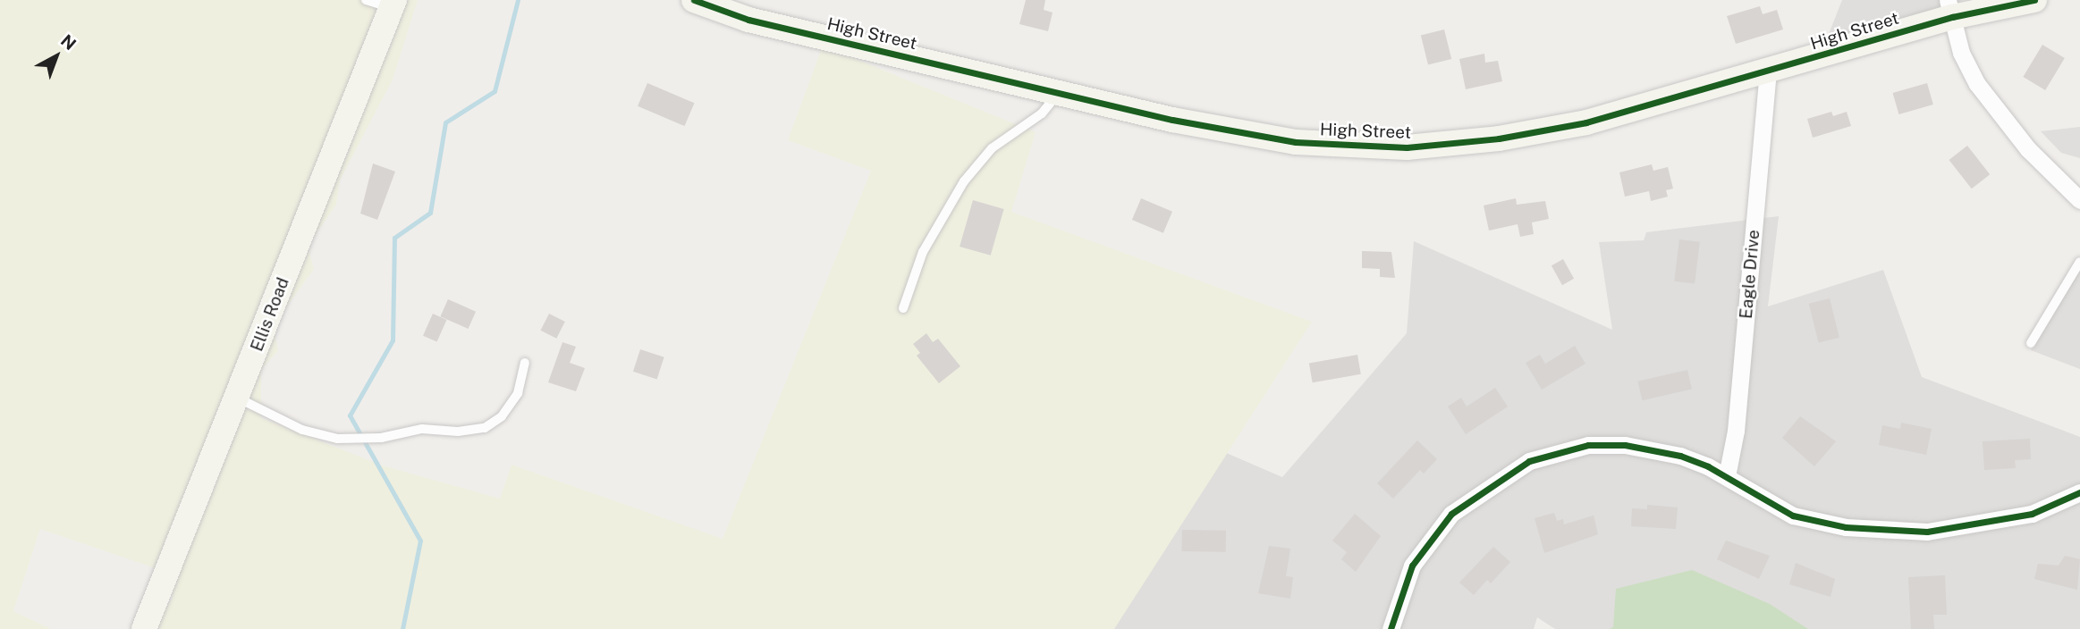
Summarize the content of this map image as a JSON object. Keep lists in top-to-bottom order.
{
  "streets": {
    "street": ["High Street", "Eagle Drive", "Ellis Road"]
  },
  "crossings": [
    ["High Street", "Eagle Drive"]
  ],
  "north": "top right"
}
